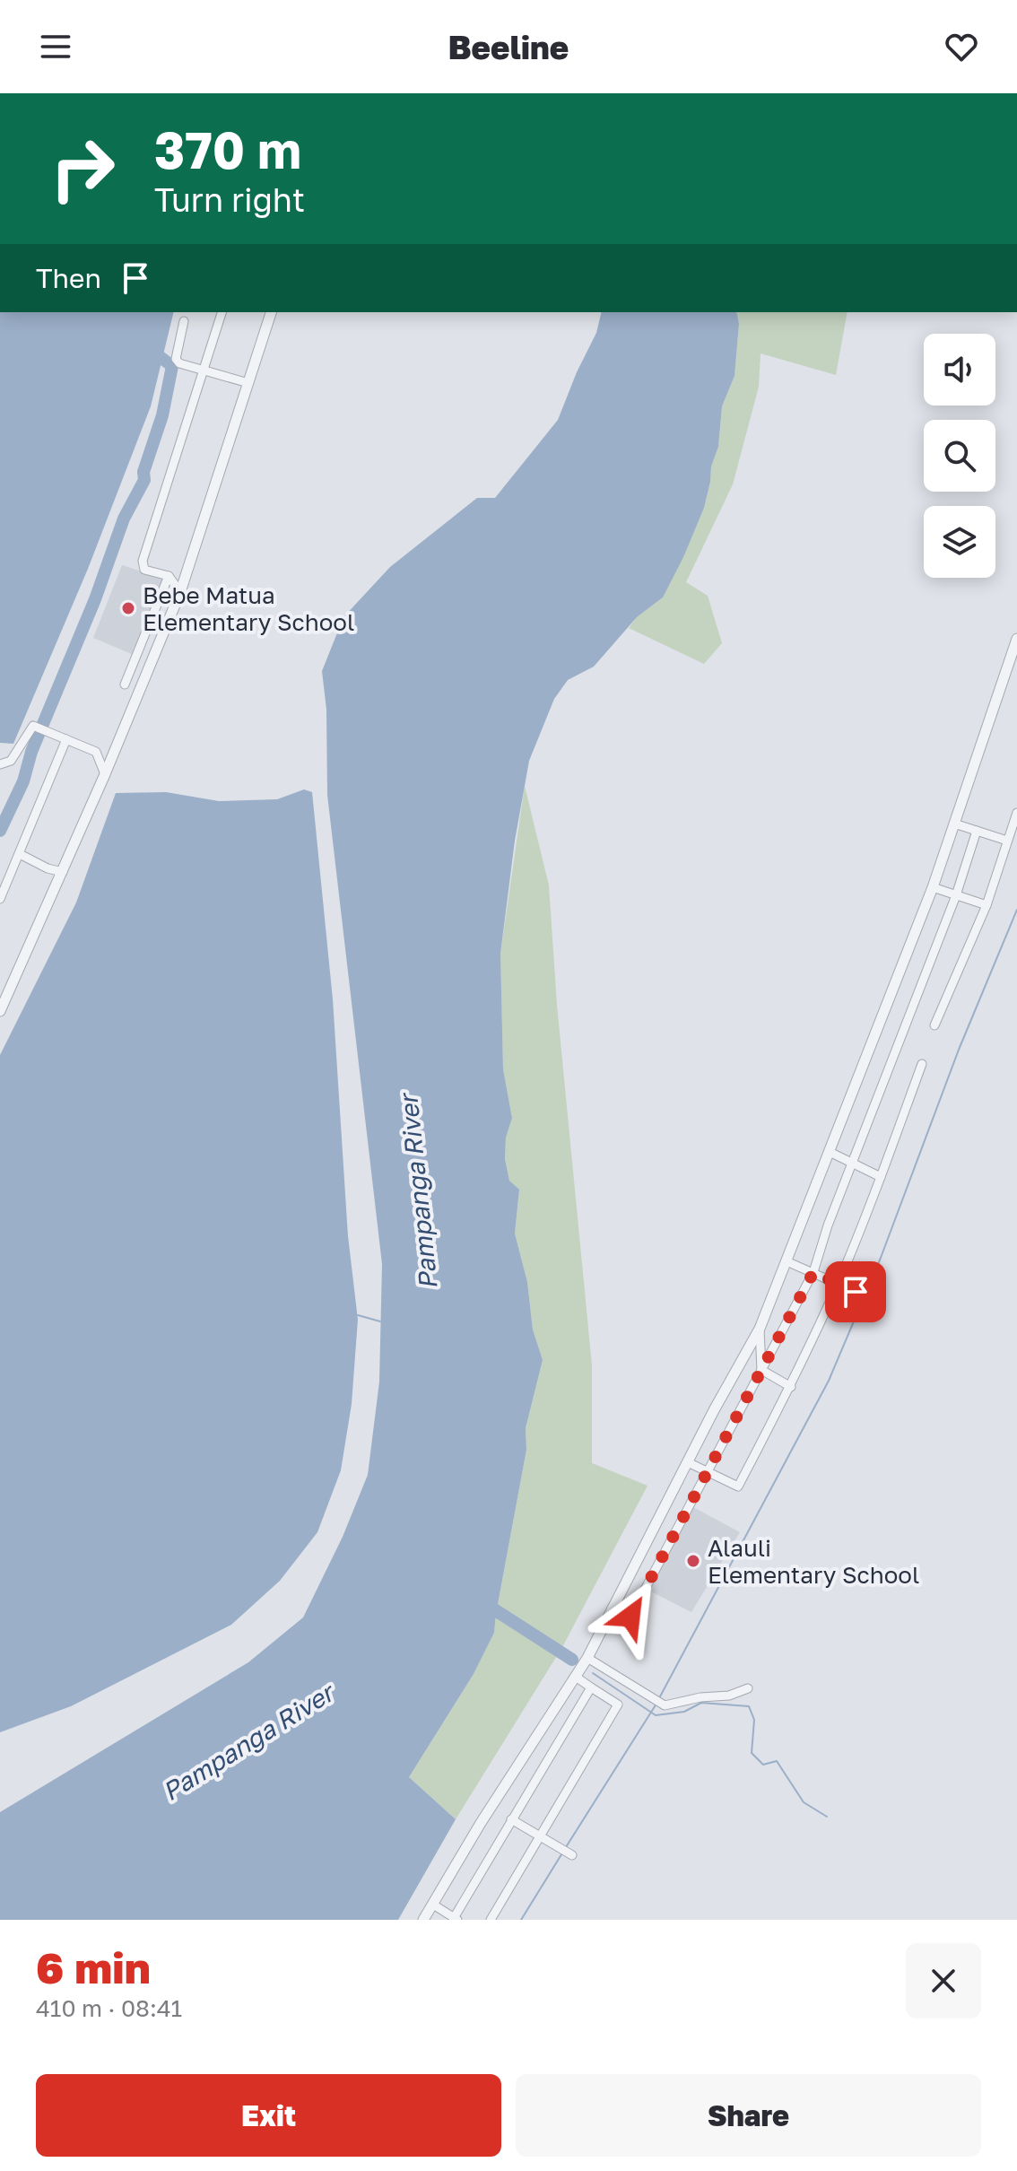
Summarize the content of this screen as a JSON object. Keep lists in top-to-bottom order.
{
  "water": ["Pampanga River"],
  "places": ["Bebe Matua Elementary School", "Alauli Elementary School"],
  "page": {
    "header": "Beeline",
    "turn": ["370 m", "Turn right"],
    "then": "Then",
    "heading": ["6 min", "410 m · 08:41"],
    "buttons": ["Exit", "Share"]
  }
}
